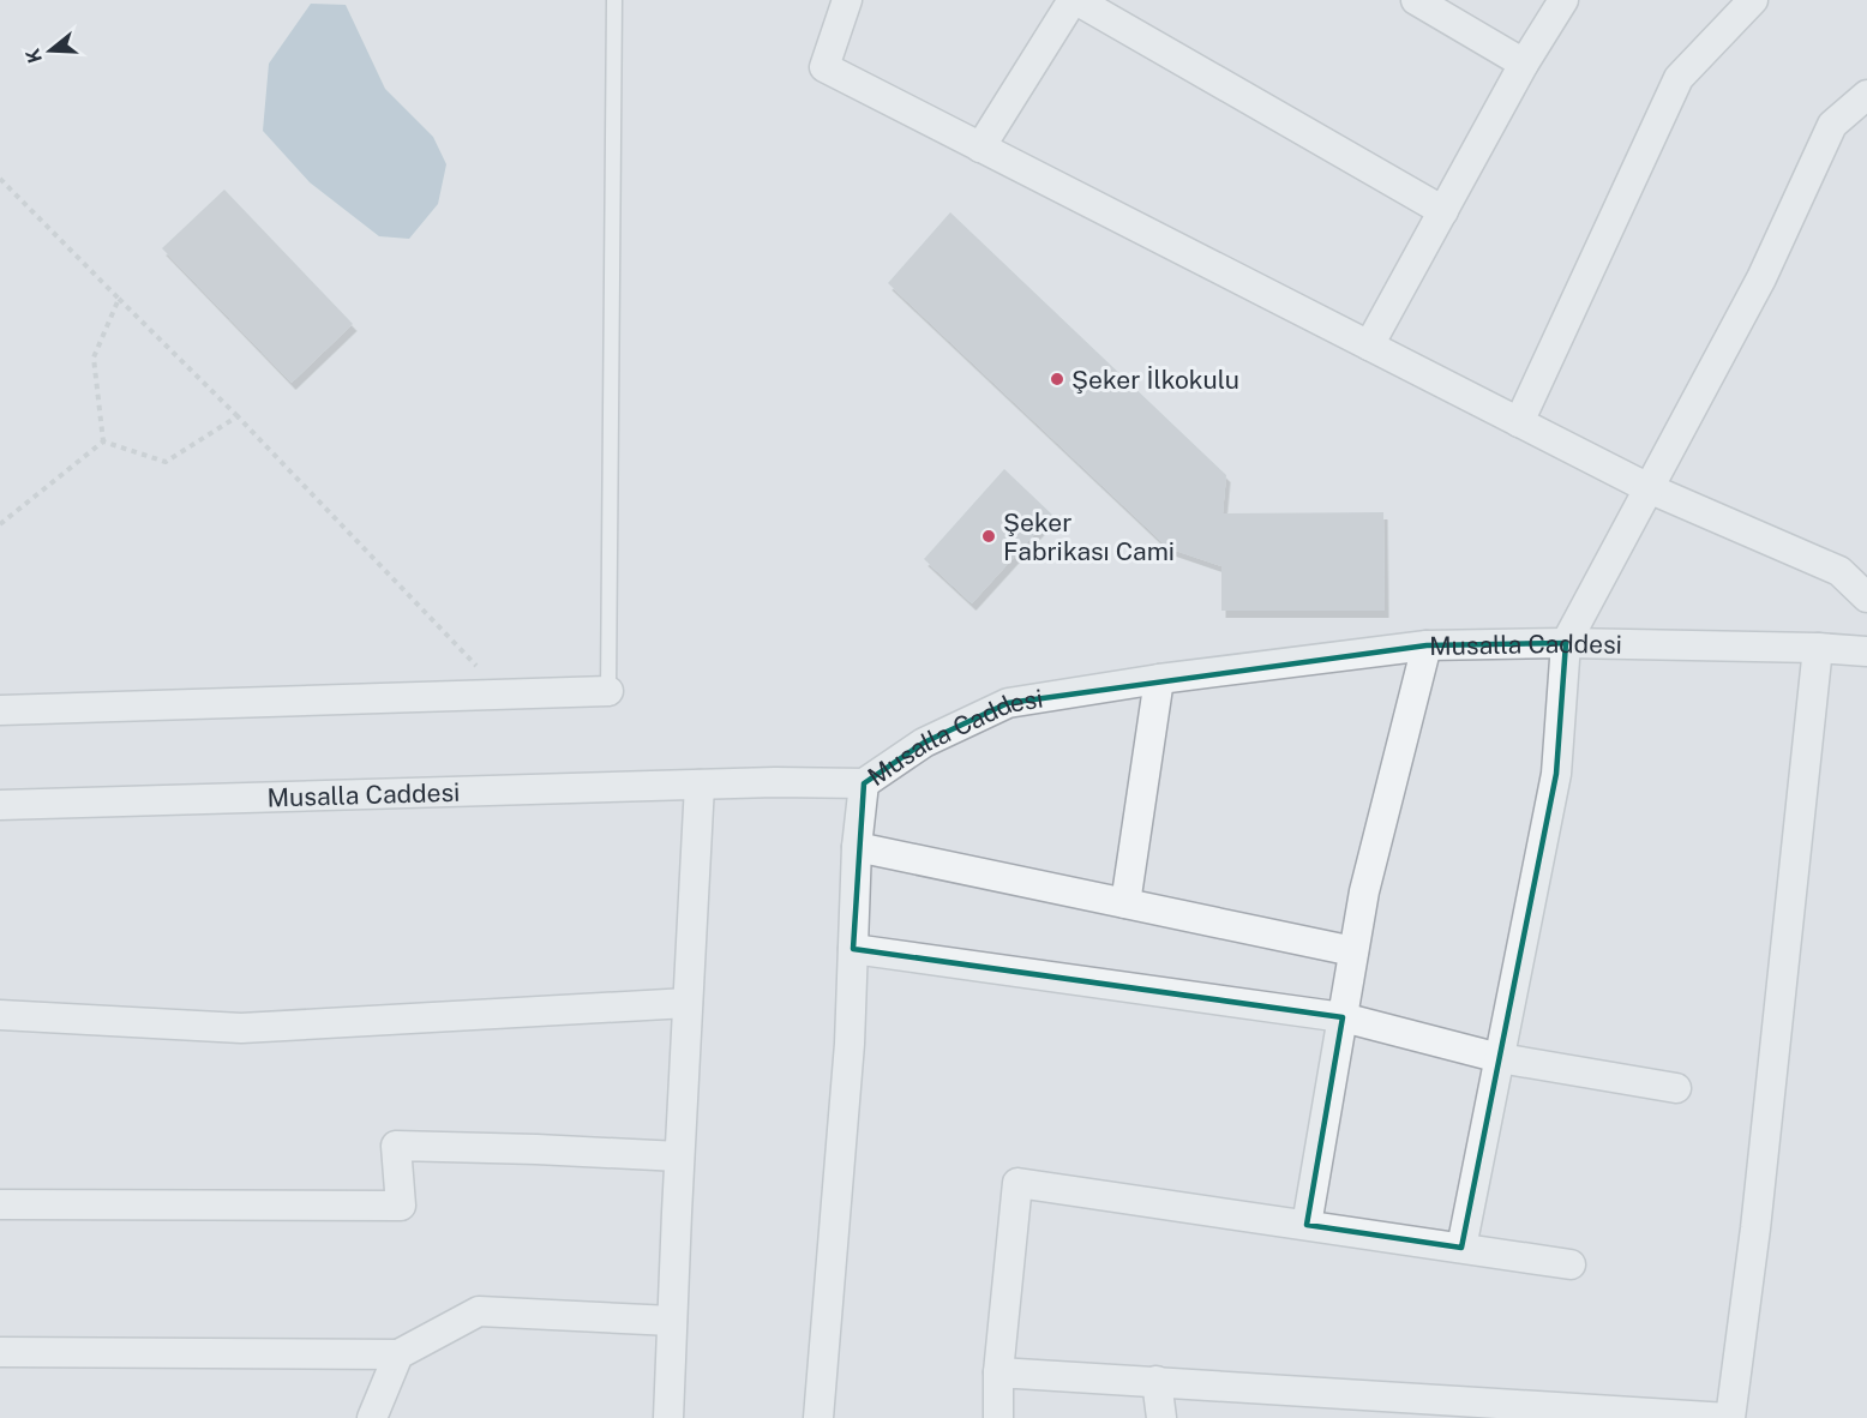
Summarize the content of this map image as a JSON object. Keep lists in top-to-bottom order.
{
  "streets": {
    "street": ["Musalla Caddesi"]
  },
  "places": ["Şeker İlkokulu", "Şeker Fabrikası Cami"],
  "north": "left"
}
